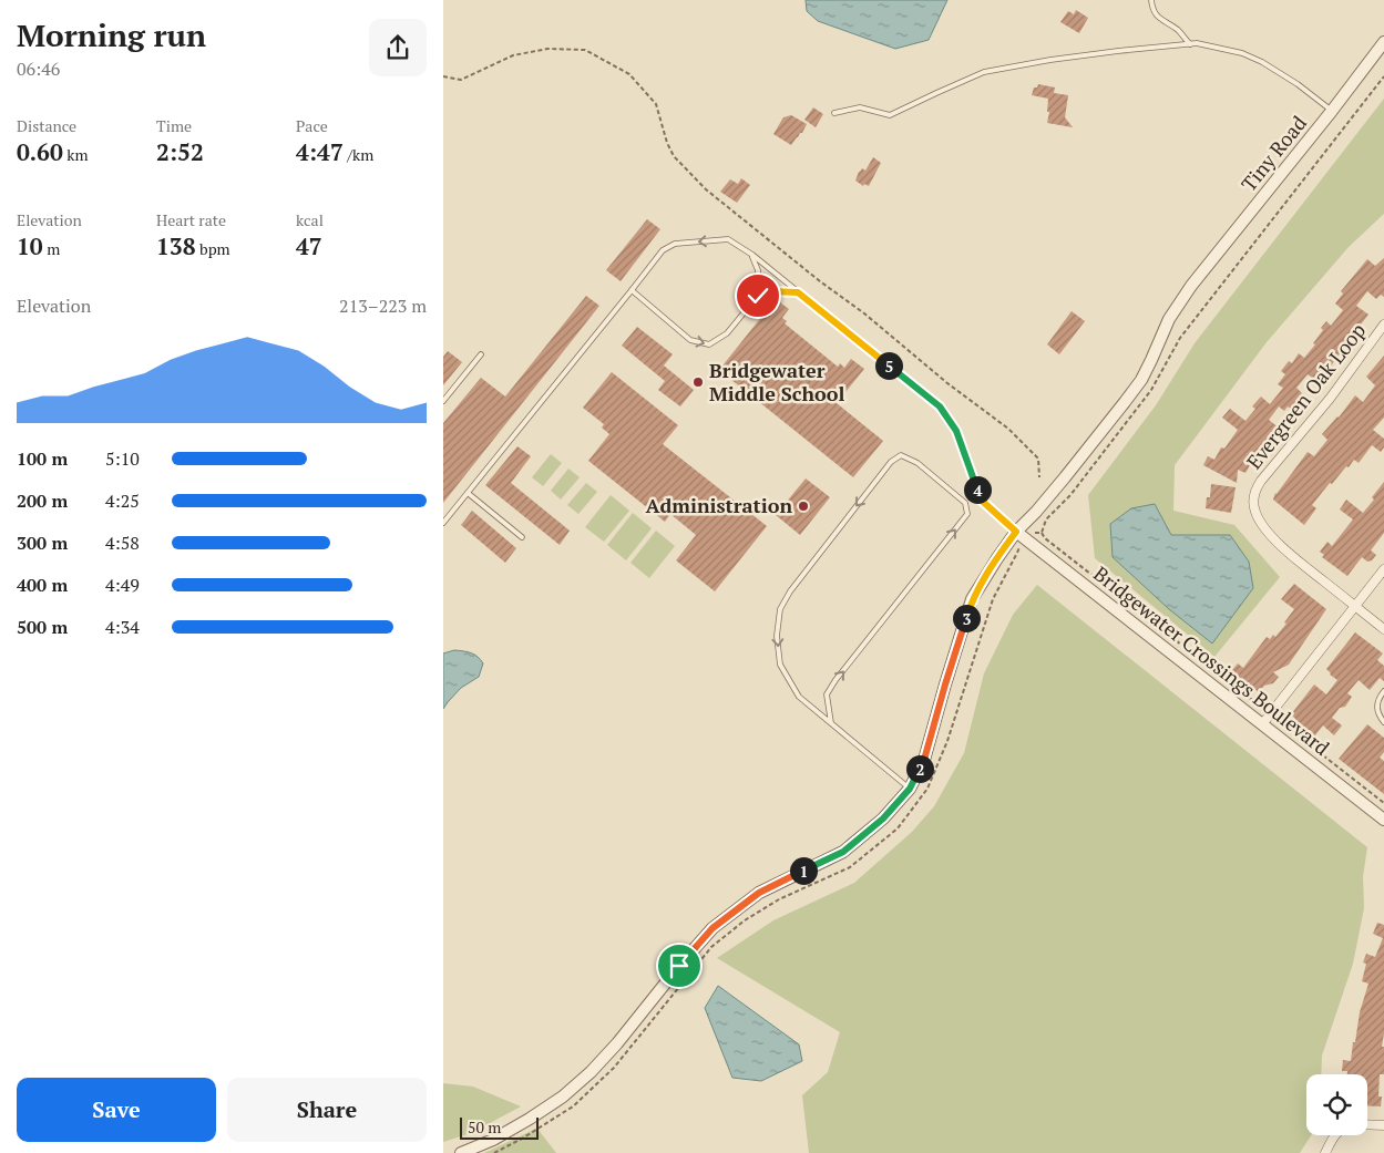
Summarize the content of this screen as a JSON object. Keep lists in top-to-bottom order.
{
  "streets": {
    "street": ["Tiny Road", "Evergreen Oak Loop", "Bridgewater Crossings Boulevard"]
  },
  "crossings": [
    ["Tiny Road", "Bridgewater Crossings Boulevard"]
  ],
  "places": ["Bridgewater Middle School", "Administration"],
  "scale_bar": "50 m",
  "page": {
    "heading": ["Morning run", "06:46"],
    "stats": [
      ["Distance", "0.60 km"],
      ["Time", "2:52"],
      ["Pace", "4:47 /km"],
      ["Elevation", "10 m"],
      ["Heart rate", "138 bpm"],
      ["kcal", "47"]
    ],
    "chart": ["Elevation", "213–223 m"],
    "pins": [
      "5",
      "4",
      "3",
      "2",
      "1"
    ],
    "list": [
      {
        "name": "100 m",
        "note": "5:10"
      },
      {
        "name": "200 m",
        "note": "4:25"
      },
      {
        "name": "300 m",
        "note": "4:58"
      },
      {
        "name": "400 m",
        "note": "4:49"
      },
      {
        "name": "500 m",
        "note": "4:34"
      }
    ],
    "buttons": ["Save", "Share"],
    "scale": "50 m"
  }
}
